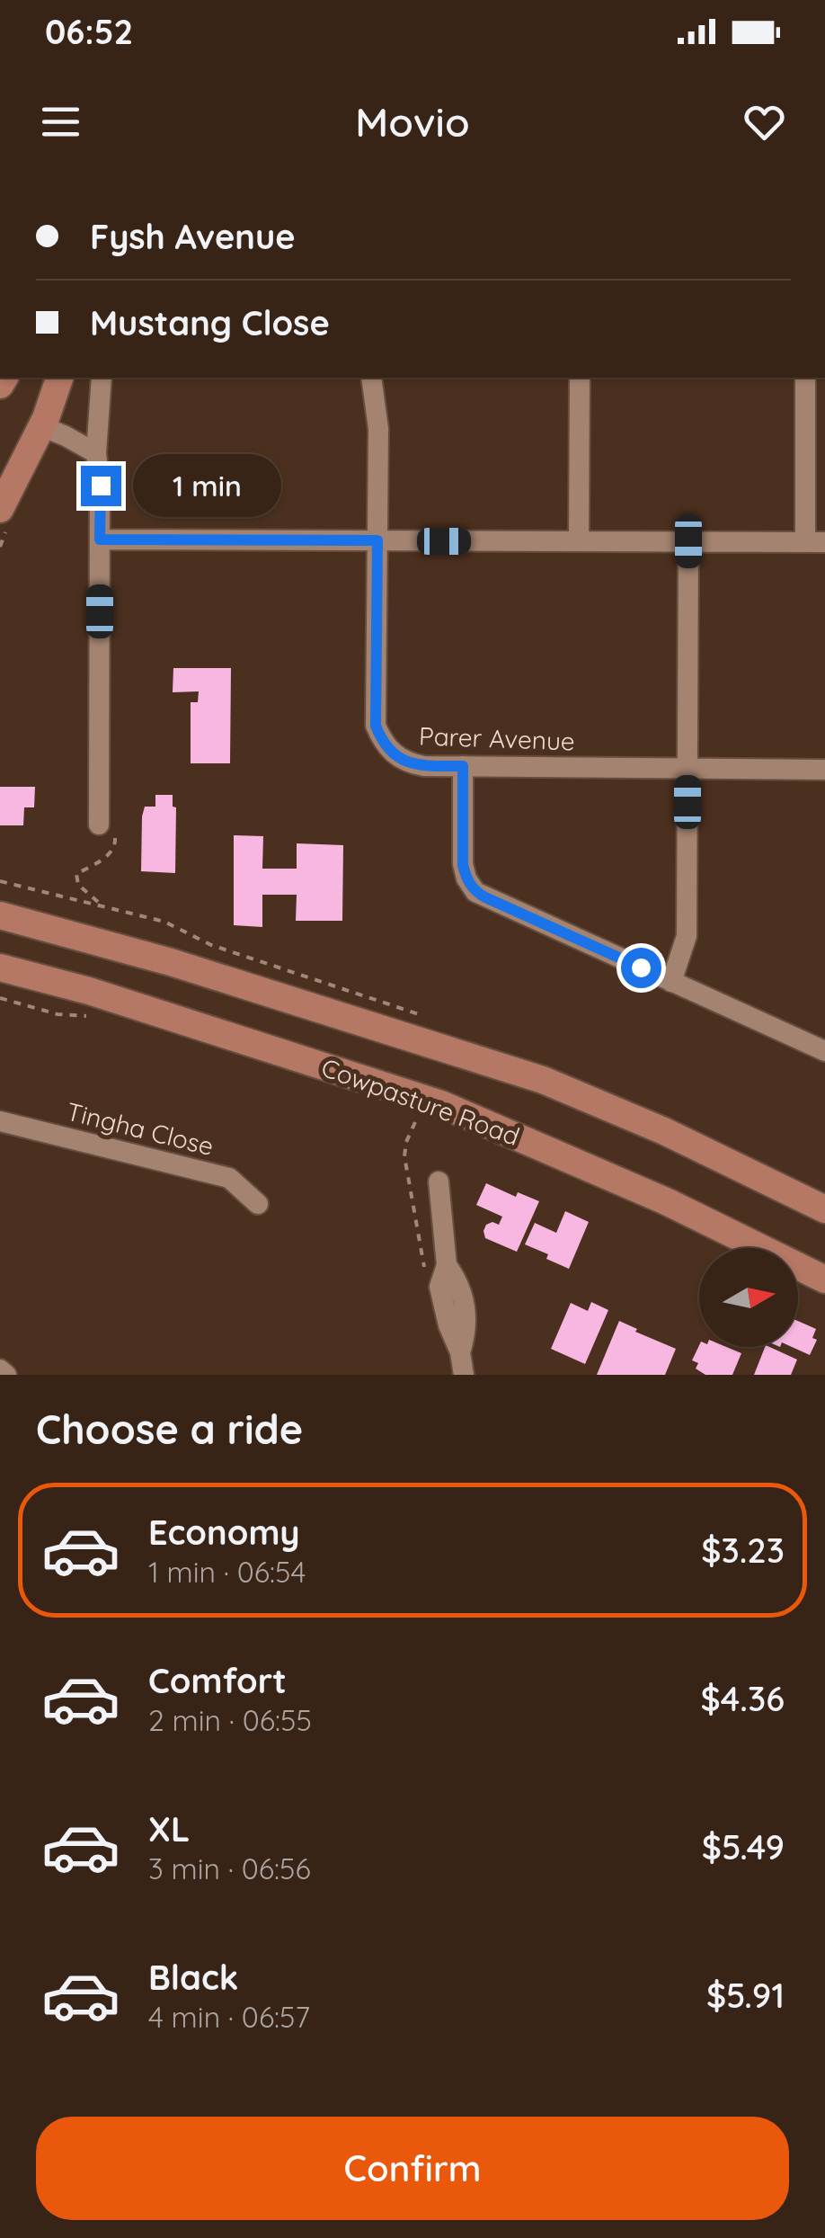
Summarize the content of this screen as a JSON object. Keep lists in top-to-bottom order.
{
  "streets": {
    "main road": ["Cowpasture Road"],
    "street": ["Parer Avenue", "Tingha Close"]
  },
  "north": "right",
  "page": {
    "status": "06:52",
    "header": "Movio",
    "banner": ["Fysh Avenue", "Mustang Close"],
    "bubble": "1 min",
    "heading": "Choose a ride",
    "list": [
      {
        "name": "Economy",
        "note": "1 min · 06:54",
        "value": "$3.23"
      },
      {
        "name": "Comfort",
        "note": "2 min · 06:55",
        "value": "$4.36"
      },
      {
        "name": "XL",
        "note": "3 min · 06:56",
        "value": "$5.49"
      },
      {
        "name": "Black",
        "note": "4 min · 06:57",
        "value": "$5.91"
      }
    ],
    "buttons": "Confirm"
  }
}
